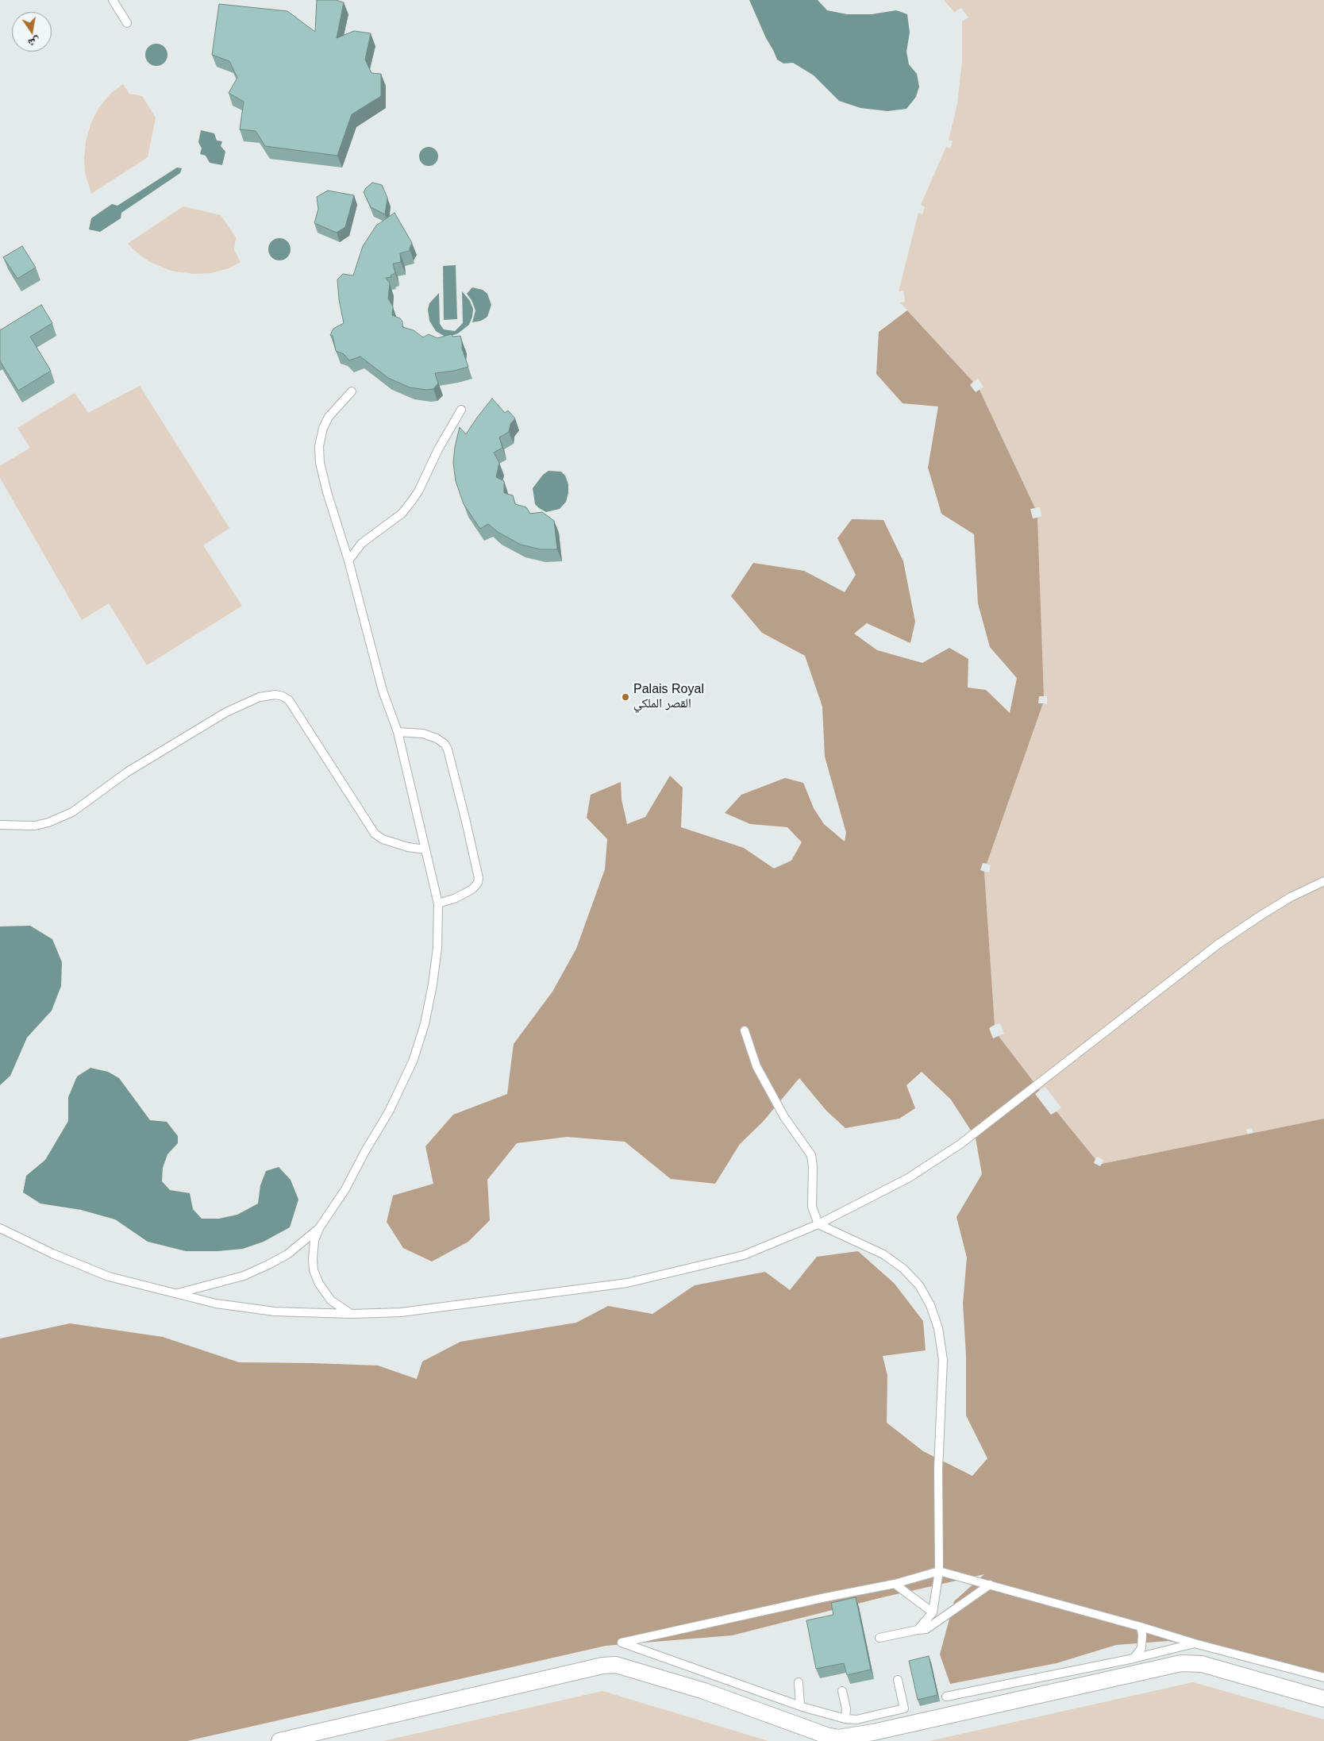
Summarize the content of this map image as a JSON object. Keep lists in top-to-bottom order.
{
  "places": ["Palais Royal القصر الملكي"],
  "north": "bottom"
}
